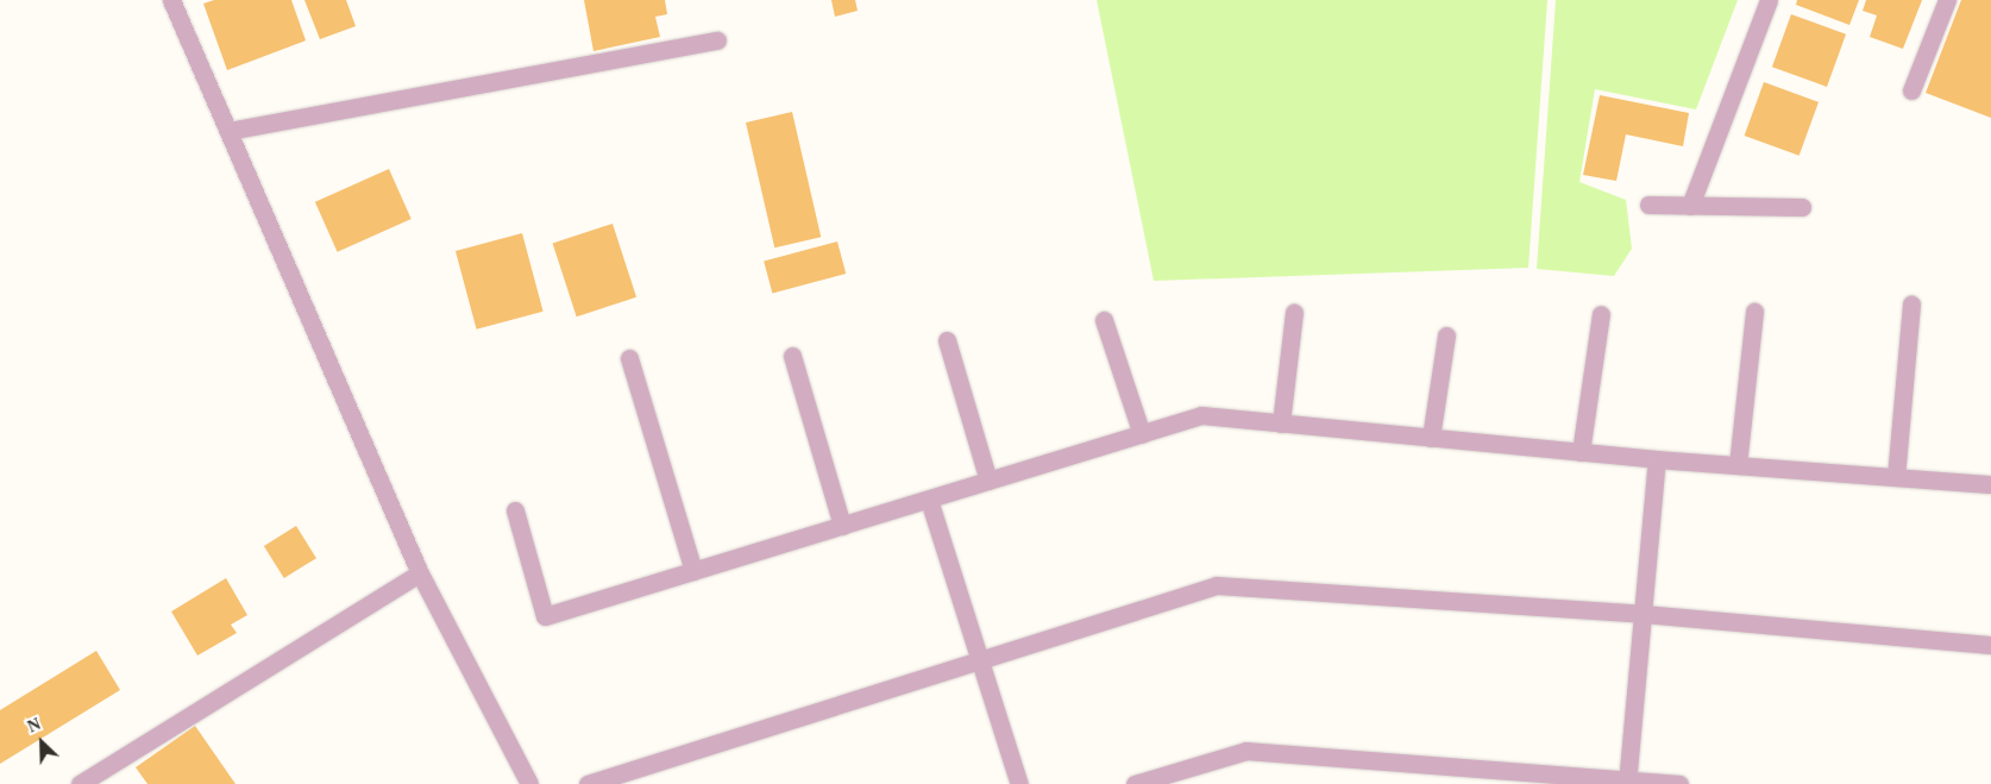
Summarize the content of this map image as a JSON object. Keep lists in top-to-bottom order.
{
  "north": "top left"
}
